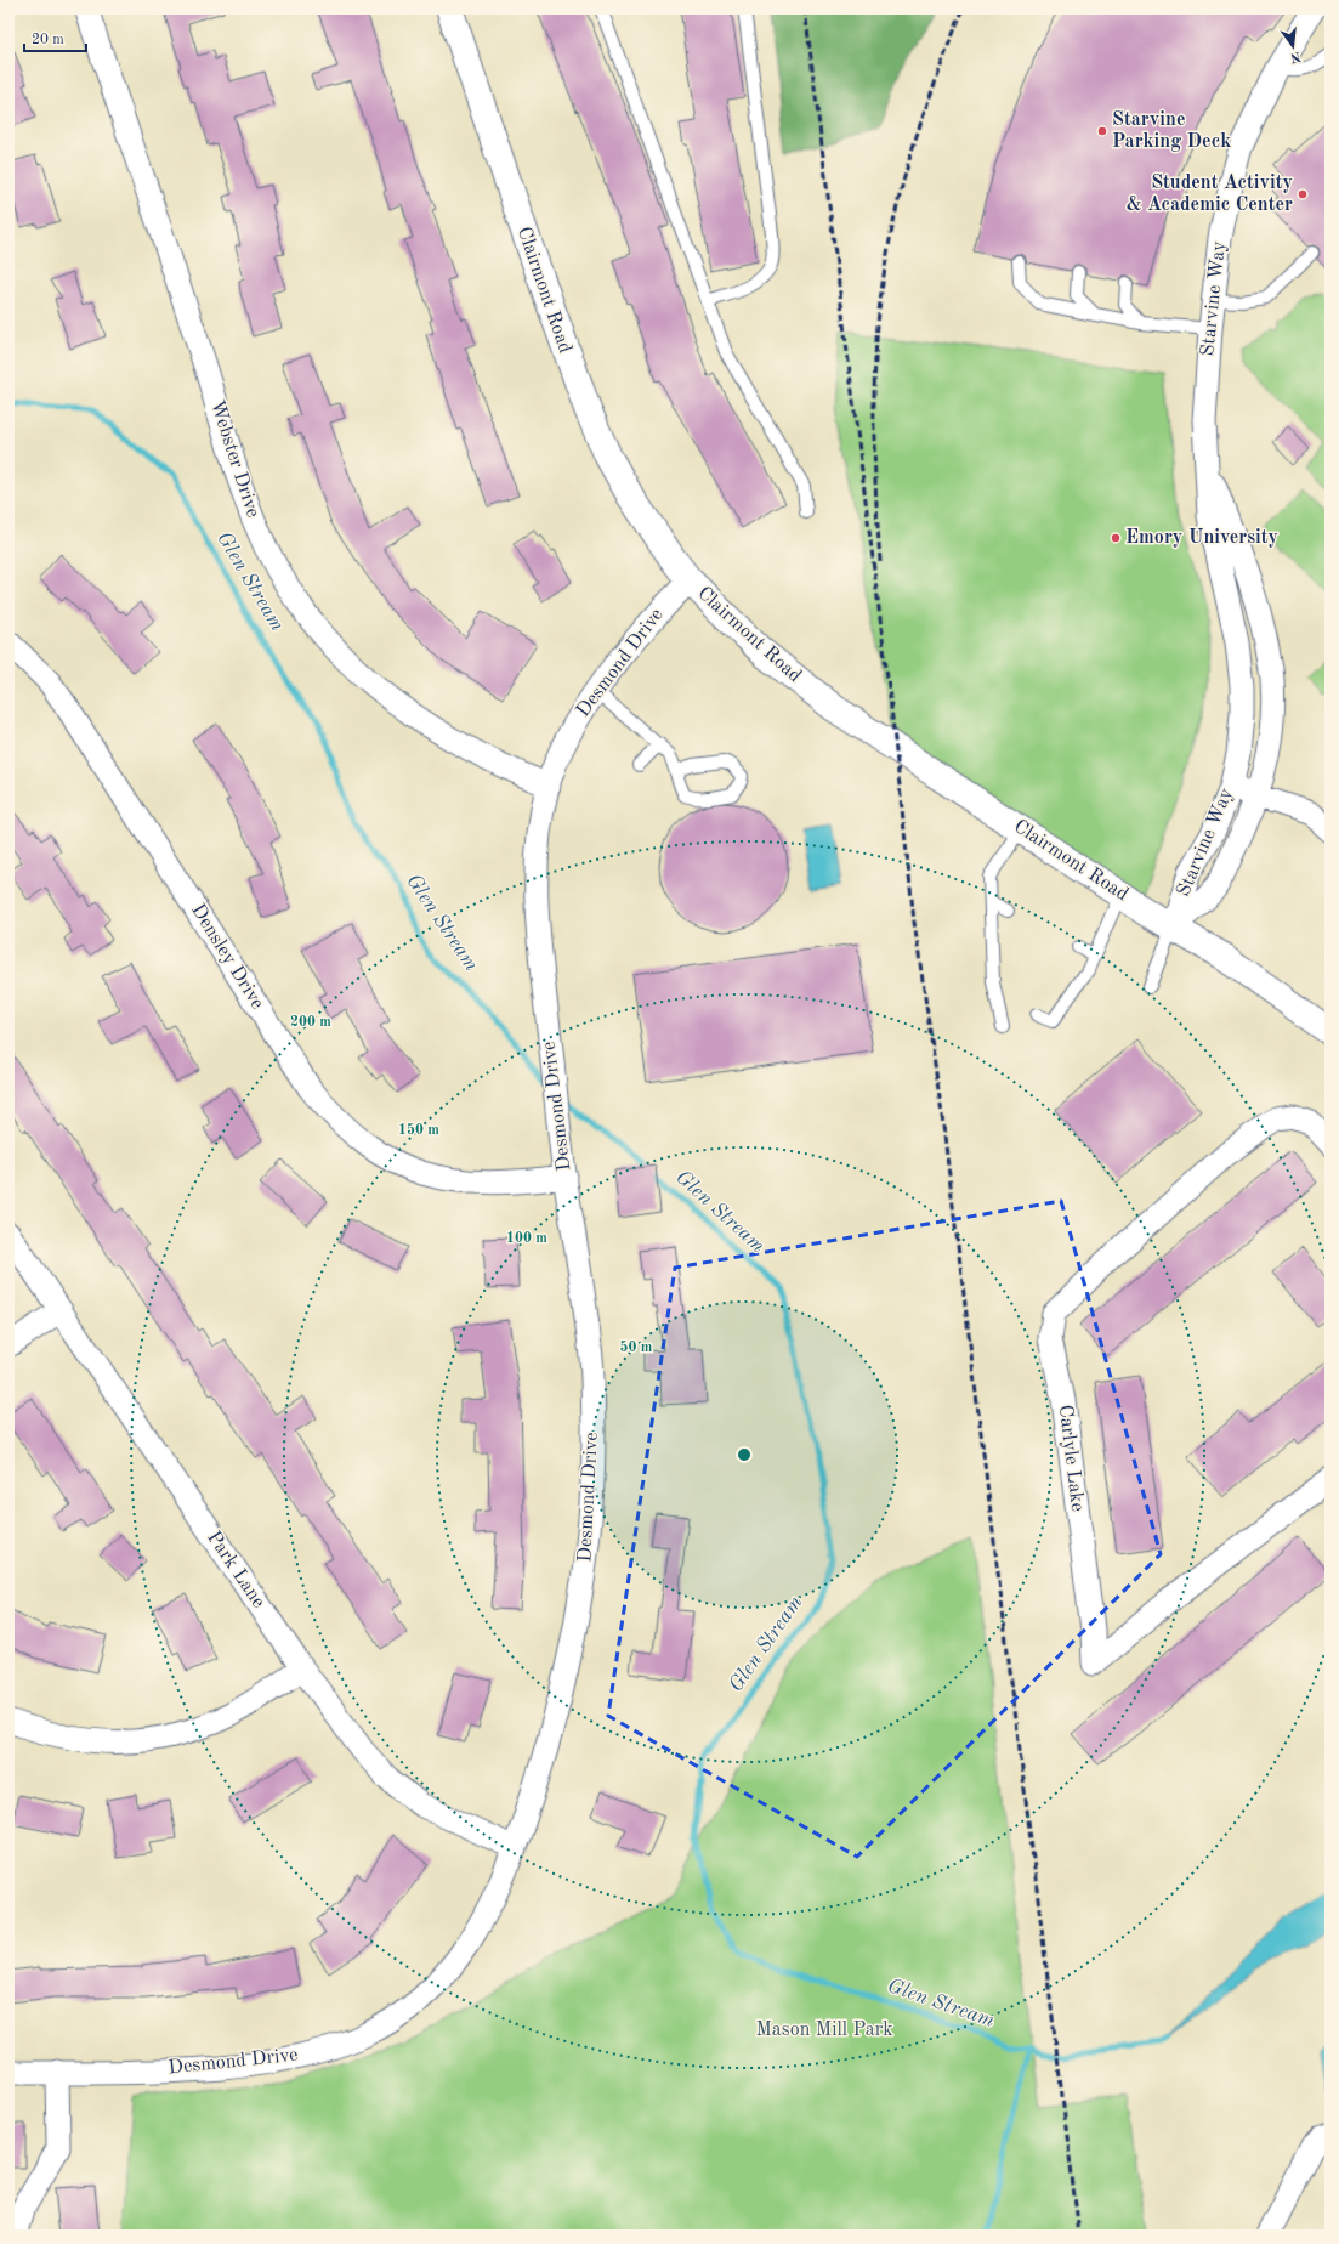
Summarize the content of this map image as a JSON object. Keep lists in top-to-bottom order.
{
  "streets": {
    "main road": ["Clairmont Road"],
    "street": [
      "Starvine Way",
      "Webster Drive",
      "Desmond Drive",
      "Densley Drive",
      "Carlyle Lake",
      "Park Lane"
    ]
  },
  "crossings": [
    ["Clairmont Road", "Starvine Way"],
    ["Clairmont Road", "Desmond Drive"],
    ["Webster Drive", "Desmond Drive"],
    ["Desmond Drive", "Densley Drive"],
    ["Desmond Drive", "Park Lane"]
  ],
  "water": ["Glen Stream"],
  "parks": ["Mason Mill Park"],
  "places": ["Starvine Parking Deck", "Student Activity & Academic Center", "Emory University"],
  "scale_bar": "20 m",
  "north": "bottom",
  "rings": [
    "200 m",
    "150 m",
    "100 m",
    "50 m"
  ]
}
